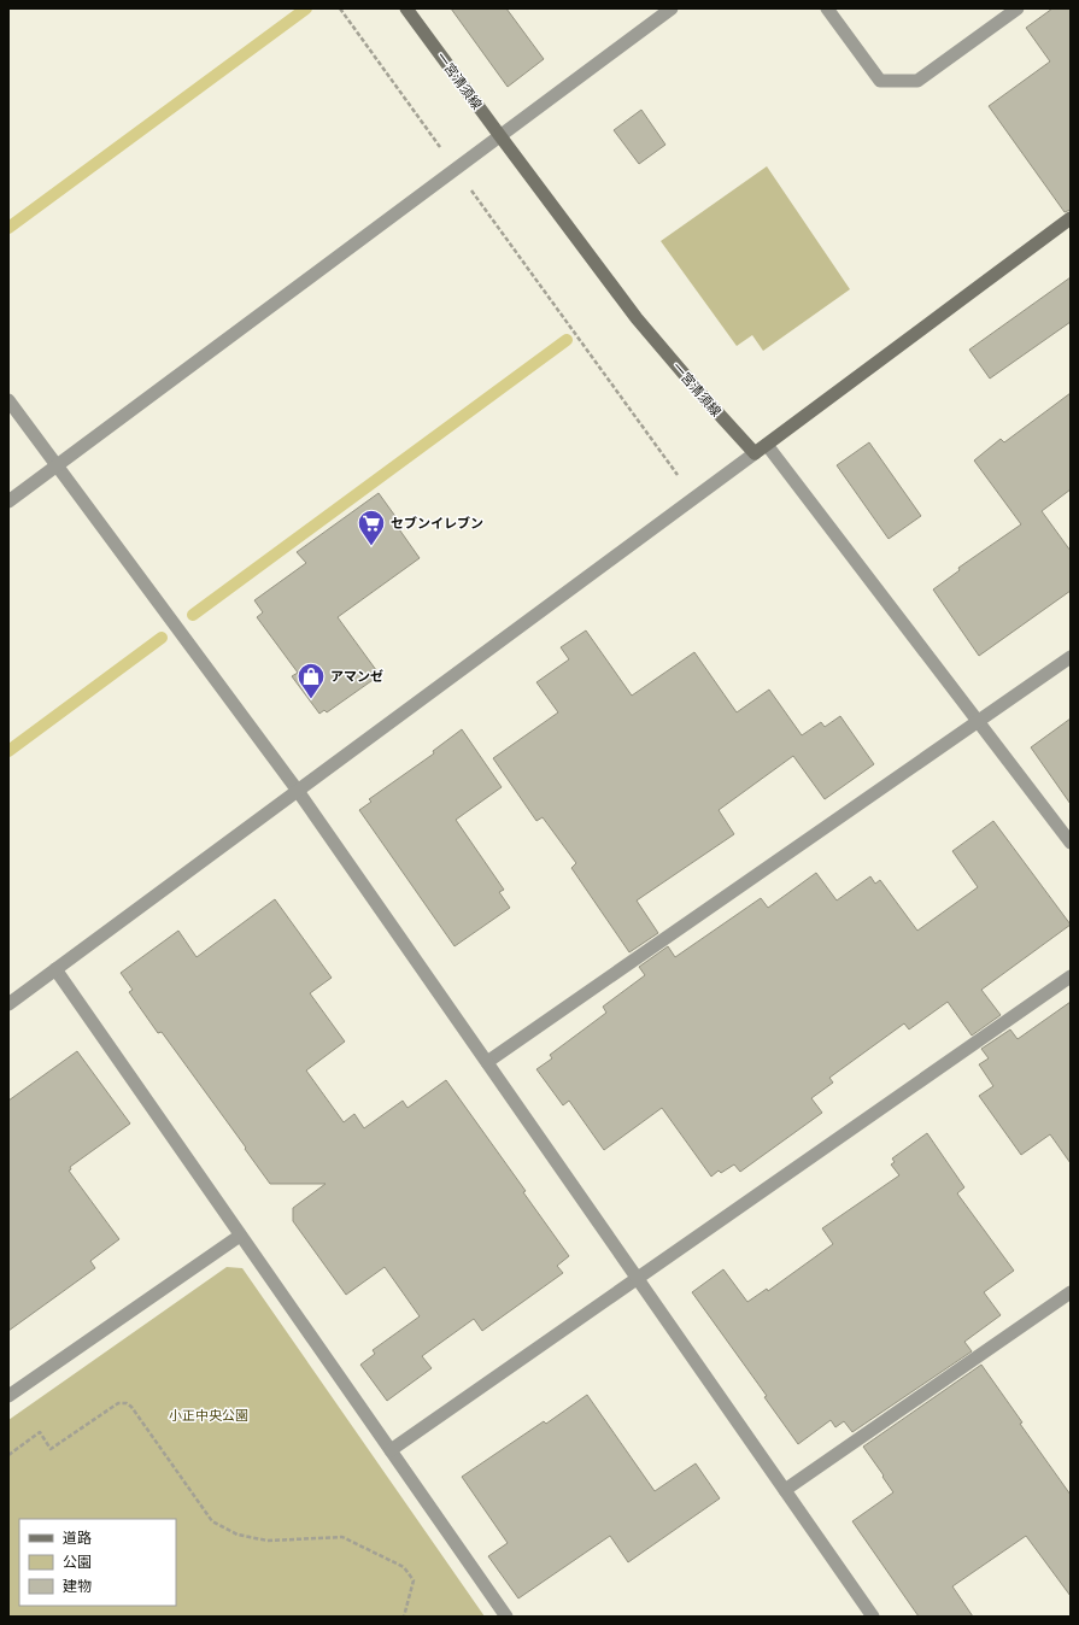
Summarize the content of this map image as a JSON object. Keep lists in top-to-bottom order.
{
  "streets": {
    "main road": ["一宮清須線"]
  },
  "parks": ["小正中央公園"],
  "places": {
    "supermarket": ["セブンイレブン"],
    "shop": ["アマンゼ"]
  },
  "legend": ["道路", "公園", "建物"]
}
